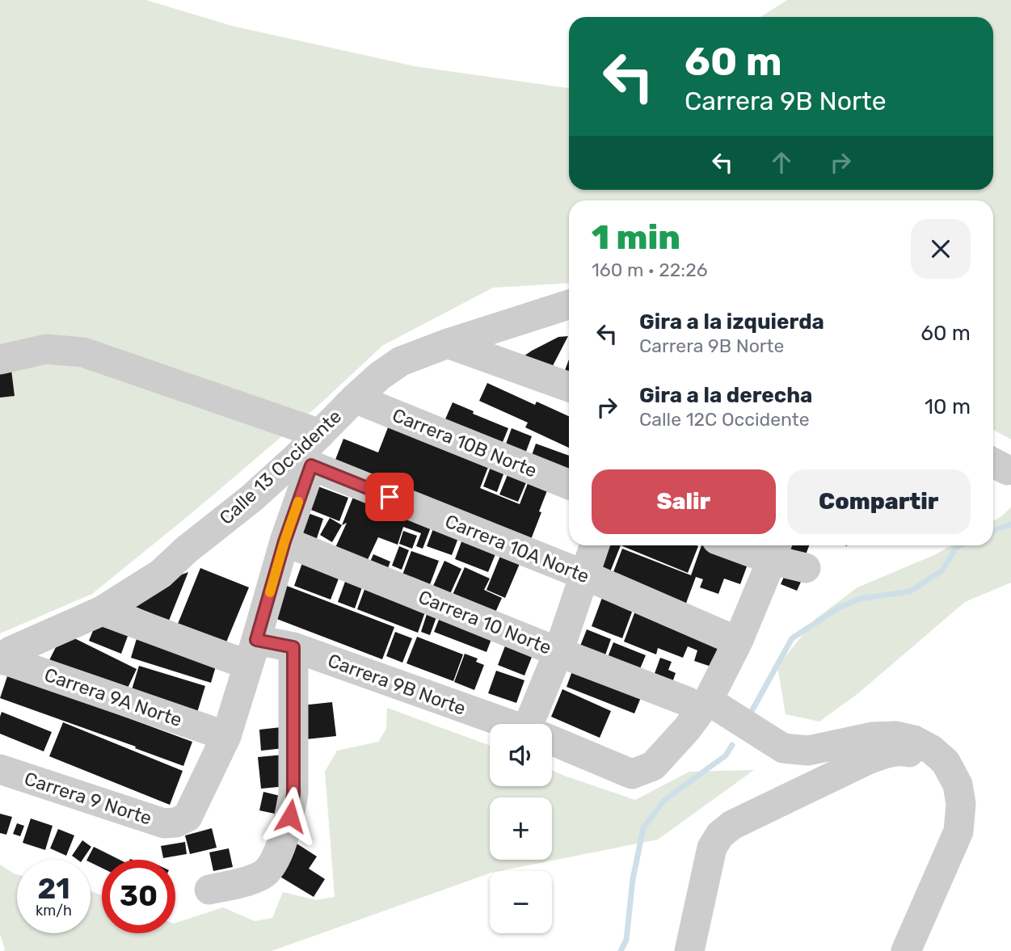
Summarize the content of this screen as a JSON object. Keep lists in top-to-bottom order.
{
  "streets": {
    "street": [
      "Carrera 10B Norte",
      "Calle 13 Occidente",
      "Carrera 10A Norte",
      "Carrera 10 Norte",
      "Carrera 9B Norte",
      "Carrera 9A Norte",
      "Carrera 9 Norte"
    ]
  },
  "crossings": [
    ["Carrera 10B Norte", "Calle 13 Occidente"],
    ["Calle 13 Occidente", "Carrera 10A Norte"],
    ["Calle 13 Occidente", "Carrera 10 Norte"],
    ["Calle 13 Occidente", "Carrera 9B Norte"],
    ["Calle 13 Occidente", "Carrera 9A Norte"],
    ["Carrera 10 Norte", "Carrera 9B Norte"],
    ["Carrera 9A Norte", "Carrera 9 Norte"]
  ],
  "page": {
    "turn": ["60 m", "Carrera 9B Norte"],
    "heading": ["1 min", "160 m · 22:26"],
    "list": [
      {
        "name": "Gira a la izquierda",
        "note": "Carrera 9B Norte",
        "value": "60 m"
      },
      {
        "name": "Gira a la derecha",
        "note": "Calle 12C Occidente",
        "value": "10 m"
      }
    ],
    "buttons": ["Salir", "Compartir"],
    "map_buttons": ["+", "−"],
    "speed": "21 km/h",
    "limit": "30"
  }
}
